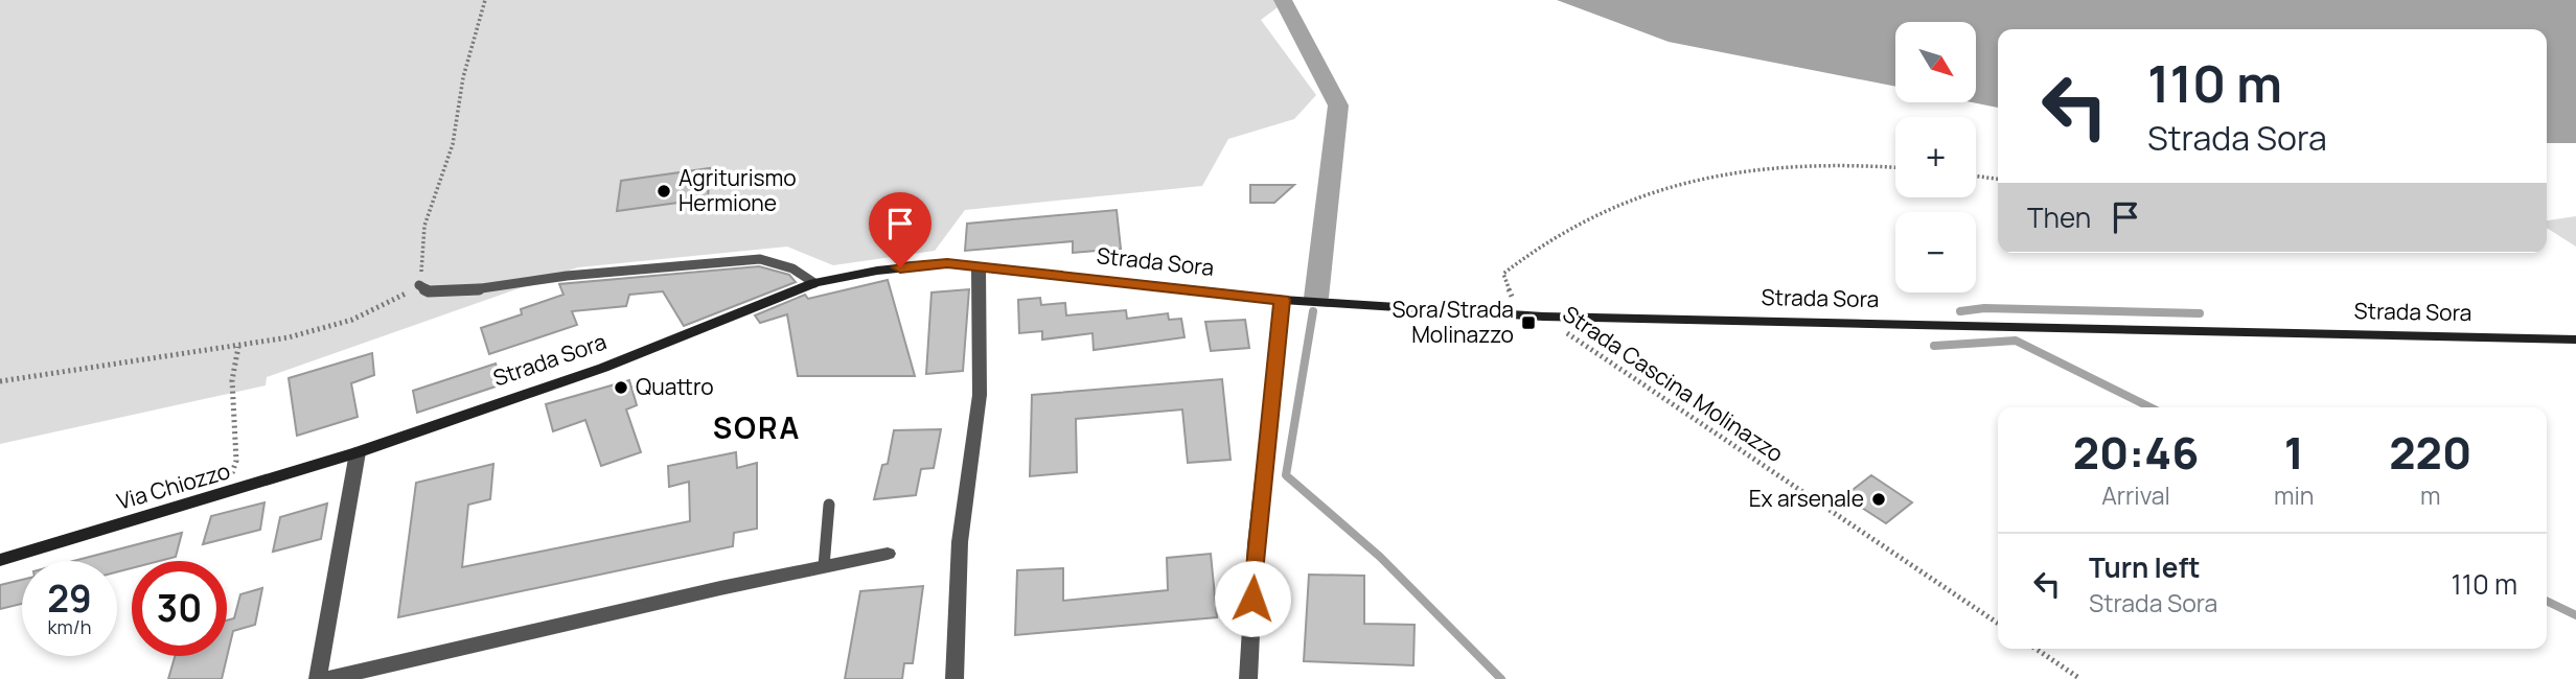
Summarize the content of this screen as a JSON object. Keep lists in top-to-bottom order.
{
  "streets": {
    "street": ["Strada Sora", "Via Chiozzo"],
    "path": ["Strada Cascina Molinazzo"]
  },
  "crossings": [
    ["Strada Sora", "Strada Cascina Molinazzo"],
    ["Strada Sora", "Via Chiozzo"]
  ],
  "districts": ["SORA"],
  "places": {
    "other": ["Agriturismo Hermione", "Quattro", "Ex arsenale"],
    "transit": ["Sora/Strada Molinazzo"]
  },
  "north": "bottom right",
  "page": {
    "map_buttons": ["+", "−"],
    "turn": ["110 m", "Strada Sora"],
    "then": "Then",
    "eta": [
      "20:46",
      "Arrival",
      "1",
      "min",
      "220",
      "m"
    ],
    "list": [
      {
        "name": "Turn left",
        "note": "Strada Sora",
        "value": "110 m"
      }
    ],
    "speed": "29 km/h",
    "limit": "30"
  }
}
